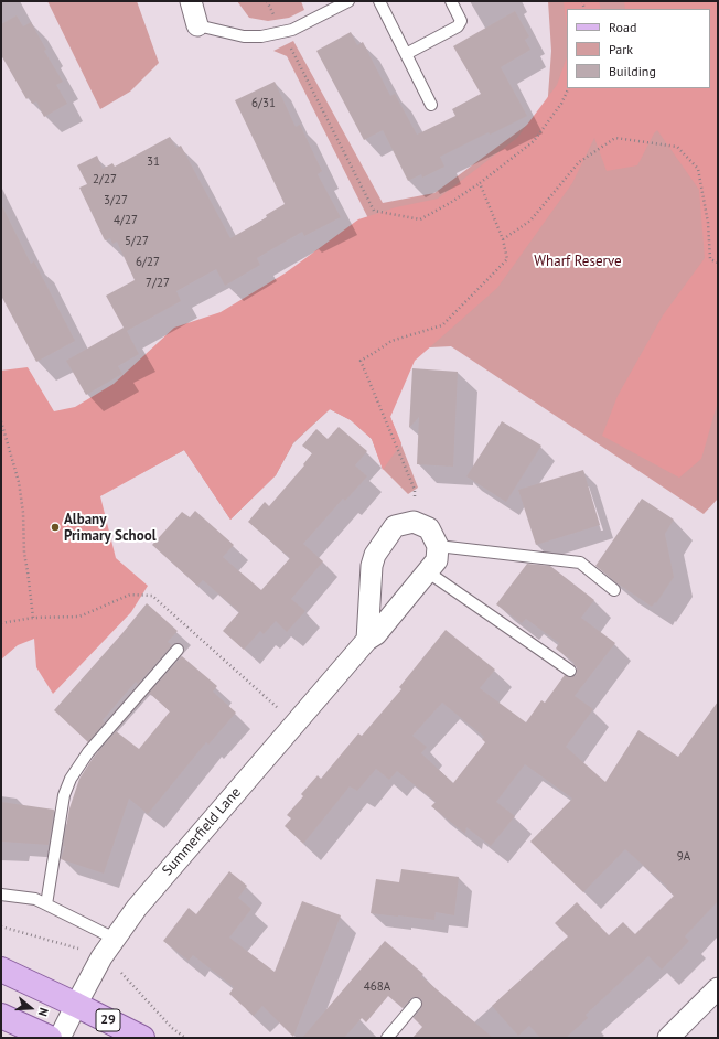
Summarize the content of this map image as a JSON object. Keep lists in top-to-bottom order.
{
  "streets": {
    "main road": ["29"],
    "street": ["Summerfield Lane"]
  },
  "crossings": [
    ["Summerfield Lane", "29"]
  ],
  "parks": ["Wharf Reserve"],
  "places": ["Albany Primary School"],
  "house_numbers": [
    "6/31",
    "31",
    "2/27",
    "3/27",
    "4/27",
    "5/27",
    "6/27",
    "7/27",
    "9A",
    "468A"
  ],
  "legend": ["Road", "Park", "Building"],
  "north": "right"
}
